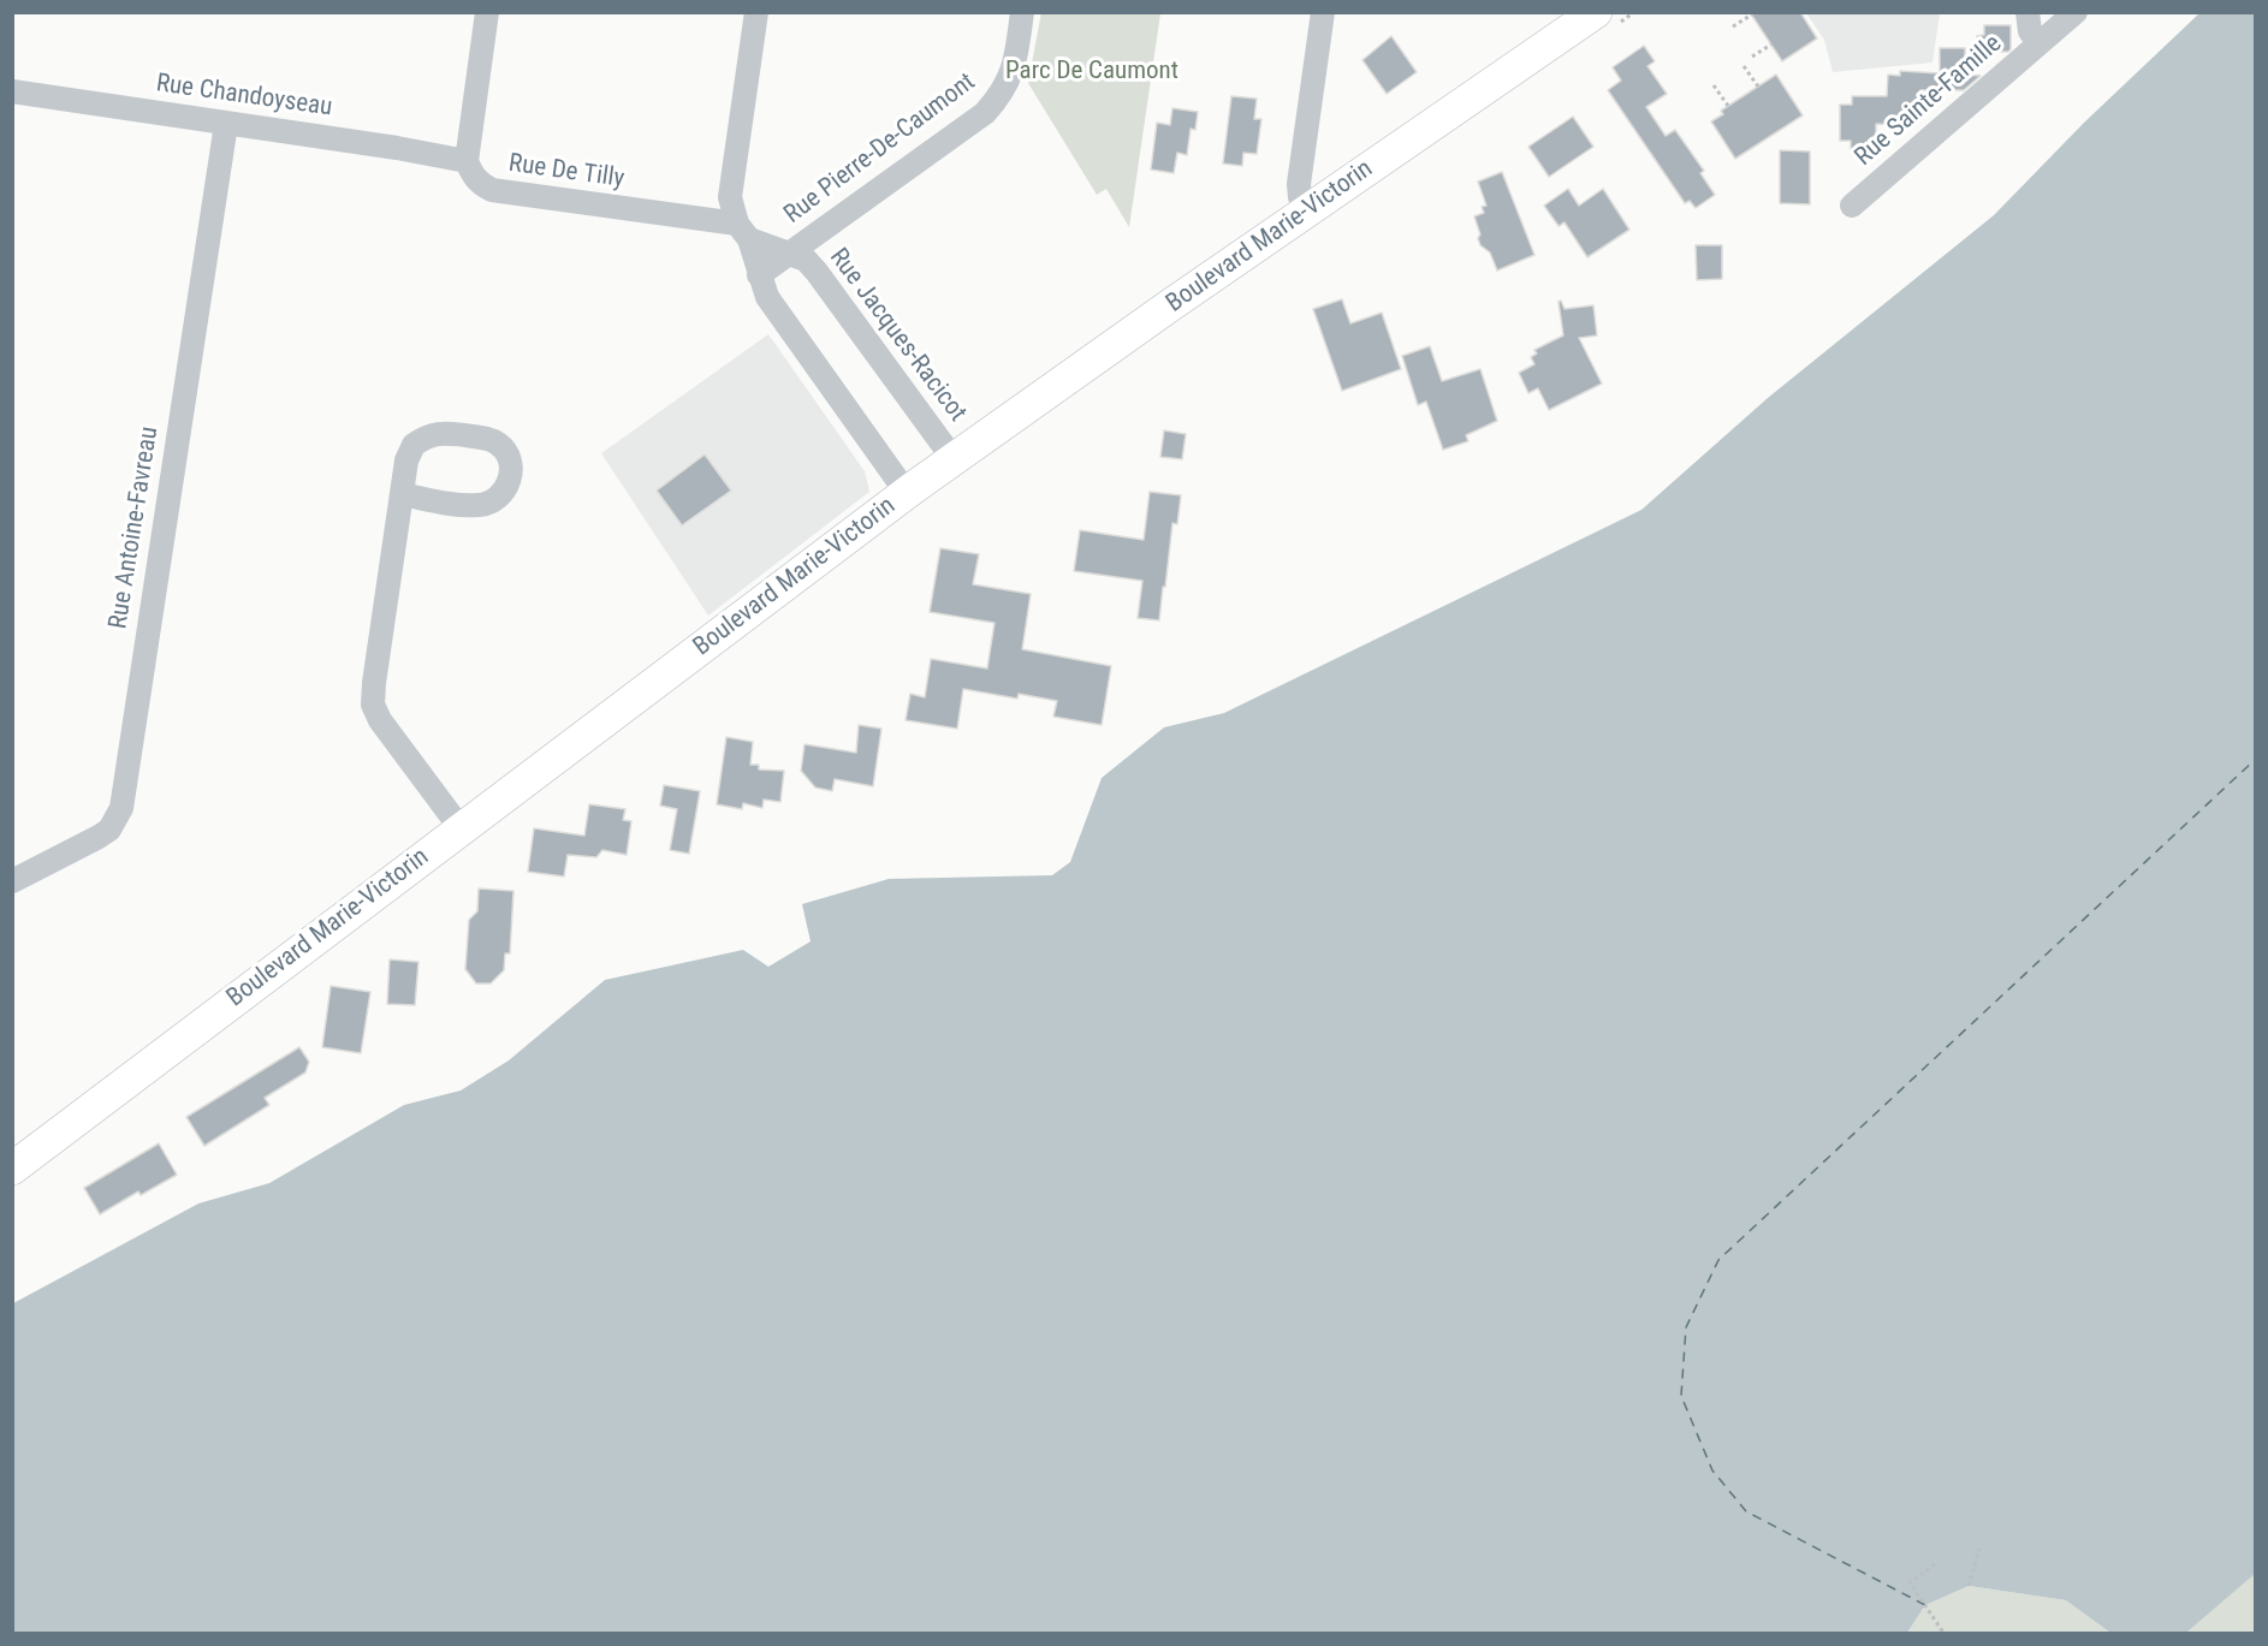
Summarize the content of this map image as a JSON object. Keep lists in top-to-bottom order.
{
  "streets": {
    "street": [
      "Rue Chandoyseau",
      "Rue Sainte-Famille",
      "Rue Pierre-De-Caumont",
      "Rue De Tilly",
      "Boulevard Marie-Victorin",
      "Rue Jacques-Racicot",
      "Rue Antoine-Favreau"
    ]
  },
  "crossings": [
    ["Rue Chandoyseau", "Rue De Tilly"],
    ["Rue Chandoyseau", "Rue Antoine-Favreau"],
    ["Rue Pierre-De-Caumont", "Rue Jacques-Racicot"],
    ["Rue De Tilly", "Rue Jacques-Racicot"],
    ["Boulevard Marie-Victorin", "Rue Jacques-Racicot"]
  ],
  "parks": ["Parc De Caumont"]
}
